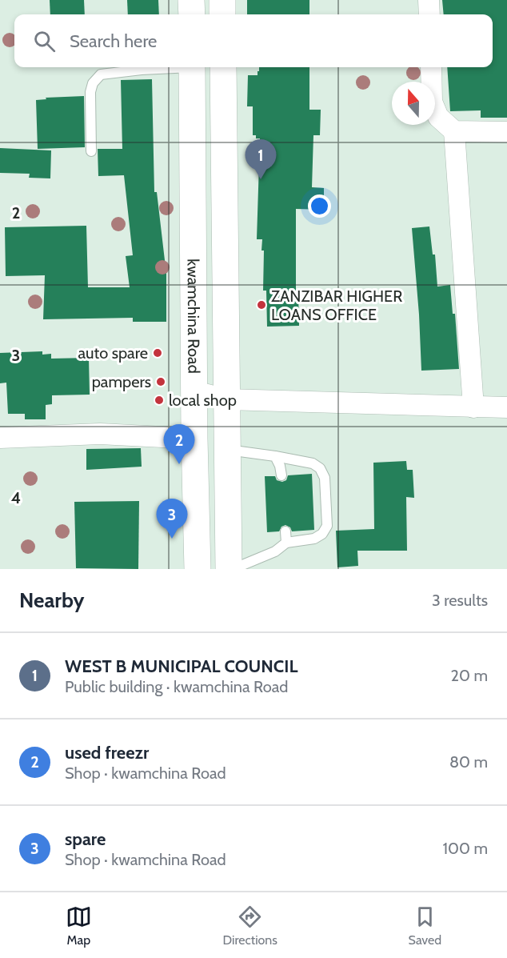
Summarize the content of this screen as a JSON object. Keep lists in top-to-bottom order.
{
  "streets": {
    "main road": ["kwamchina Road"]
  },
  "places": [
    "ZANZIBAR HIGHER LOANS OFFICE",
    "auto spare",
    "pampers",
    "local shop"
  ],
  "north": "top",
  "page": {
    "search": "Search here",
    "pins": ["1", "2", "3"],
    "heading": ["Nearby", "3 results"],
    "list": [
      {
        "mark": "1",
        "name": "WEST B MUNICIPAL COUNCIL",
        "note": "Public building · kwamchina Road",
        "value": "20 m"
      },
      {
        "mark": "2",
        "name": "used freezr",
        "note": "Shop · kwamchina Road",
        "value": "80 m"
      },
      {
        "mark": "3",
        "name": "spare",
        "note": "Shop · kwamchina Road",
        "value": "100 m"
      }
    ],
    "nav": ["Map", "Directions", "Saved"]
  },
  "grid": {
    "rows": ["2", "3", "4"]
  }
}
